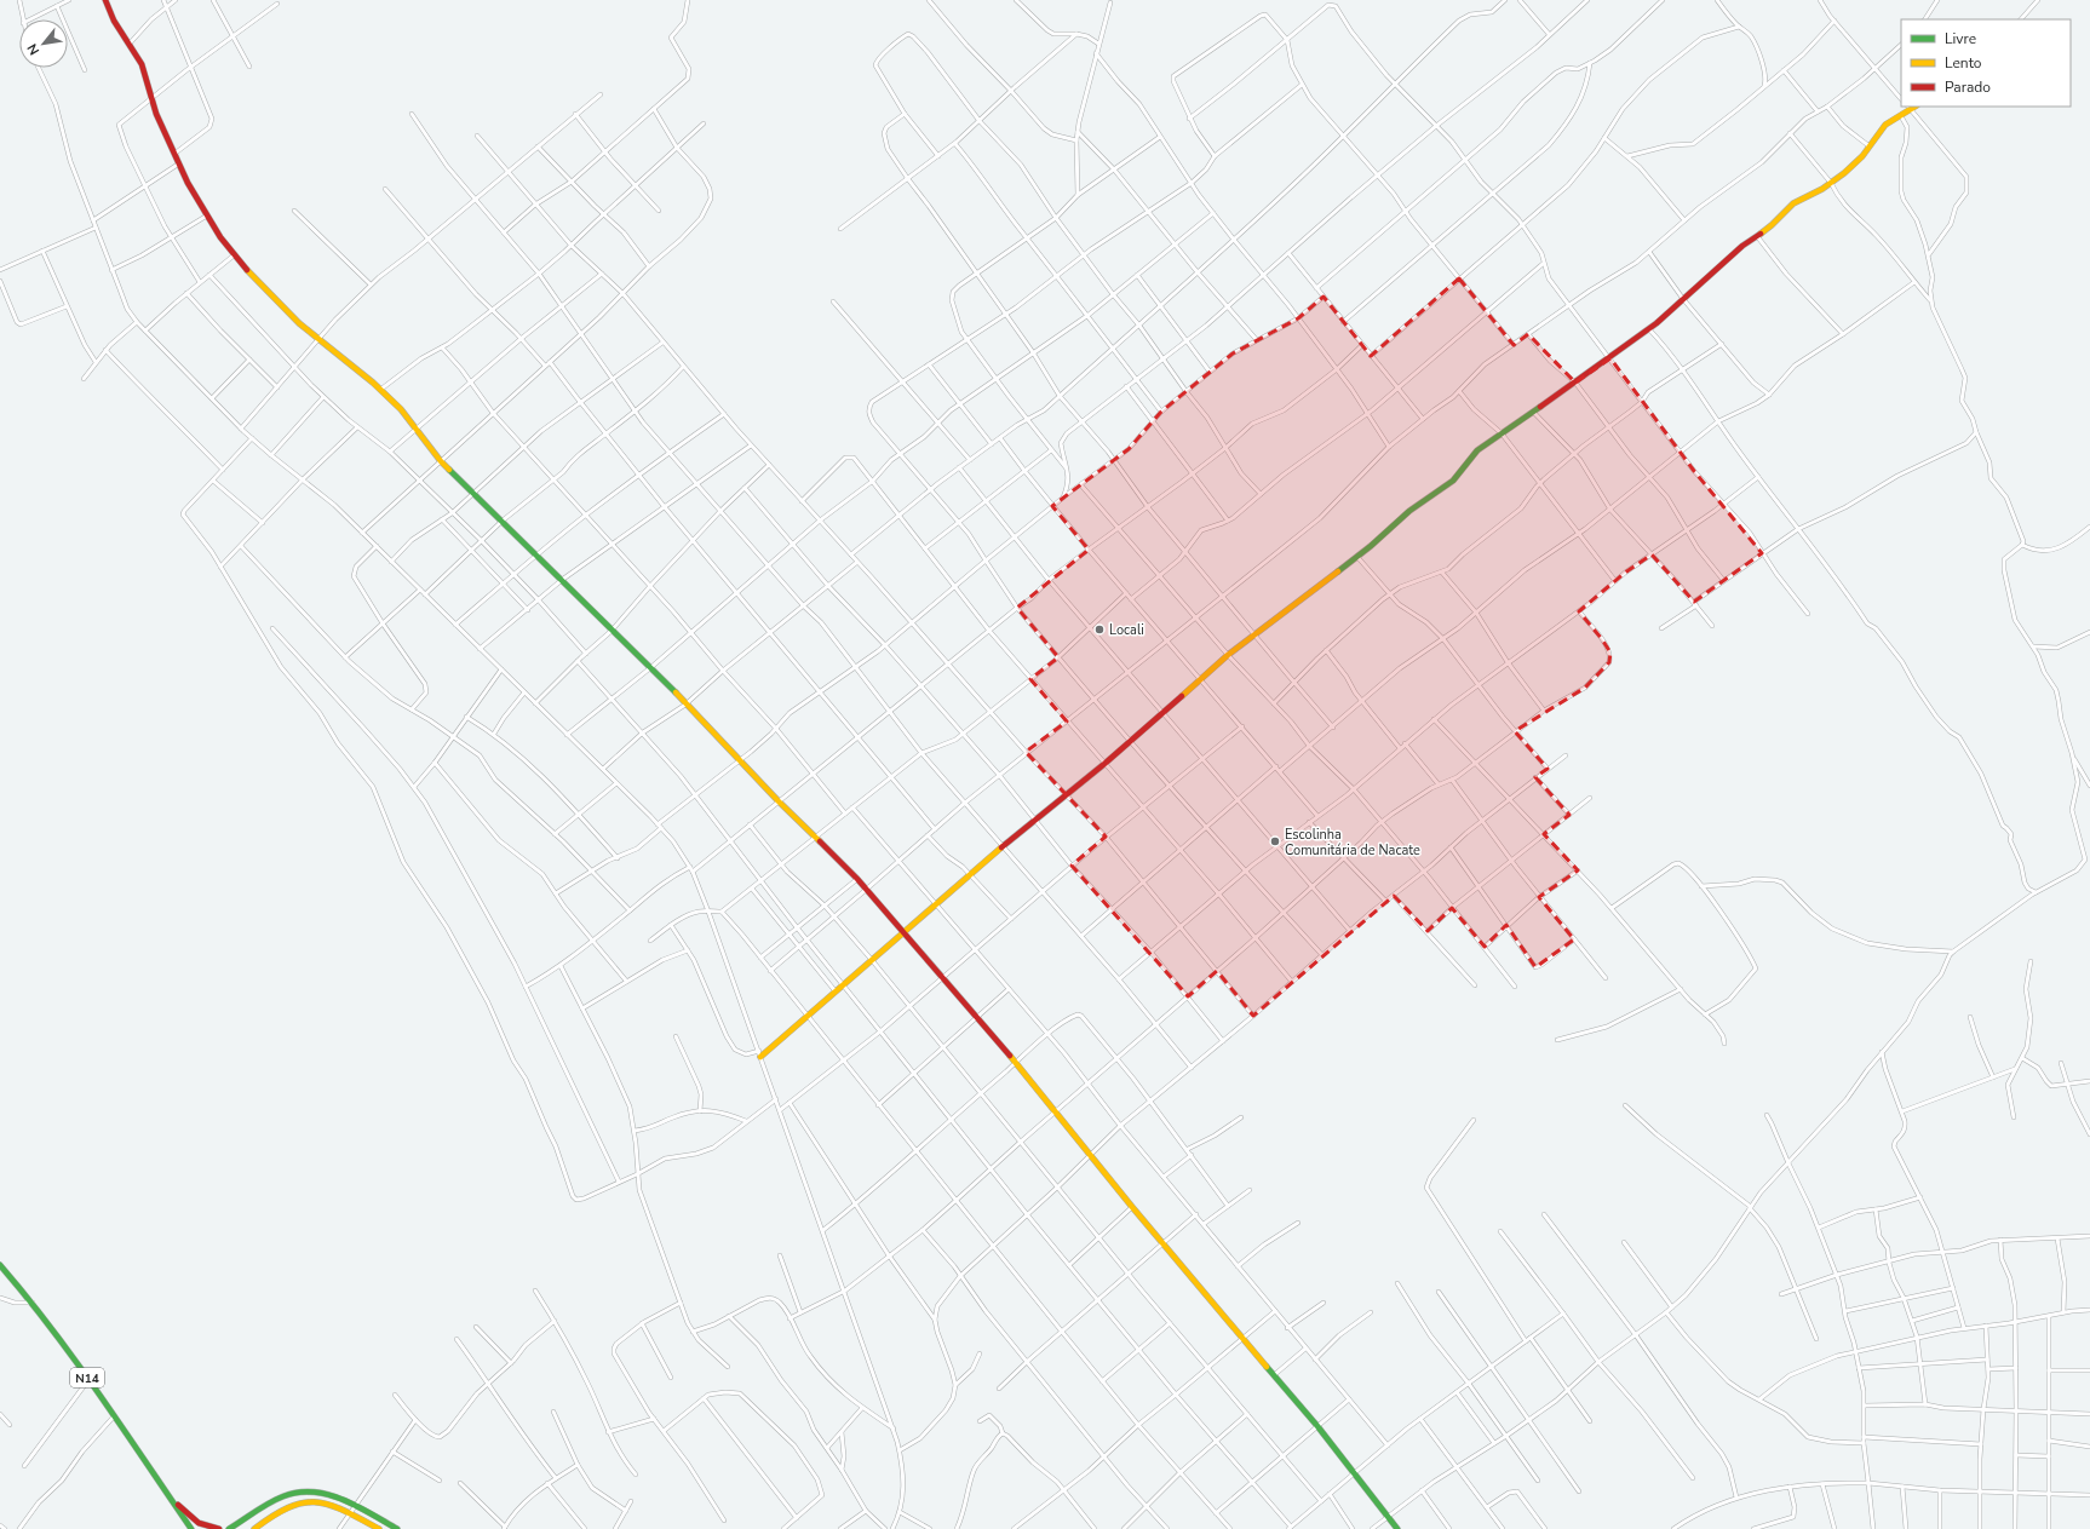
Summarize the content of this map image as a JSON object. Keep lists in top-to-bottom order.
{
  "streets": {
    "street": ["N14"]
  },
  "places": ["Locali", "Escolinha Comunitária de Nacate"],
  "legend": ["Livre", "Lento", "Parado"],
  "north": "bottom left"
}
